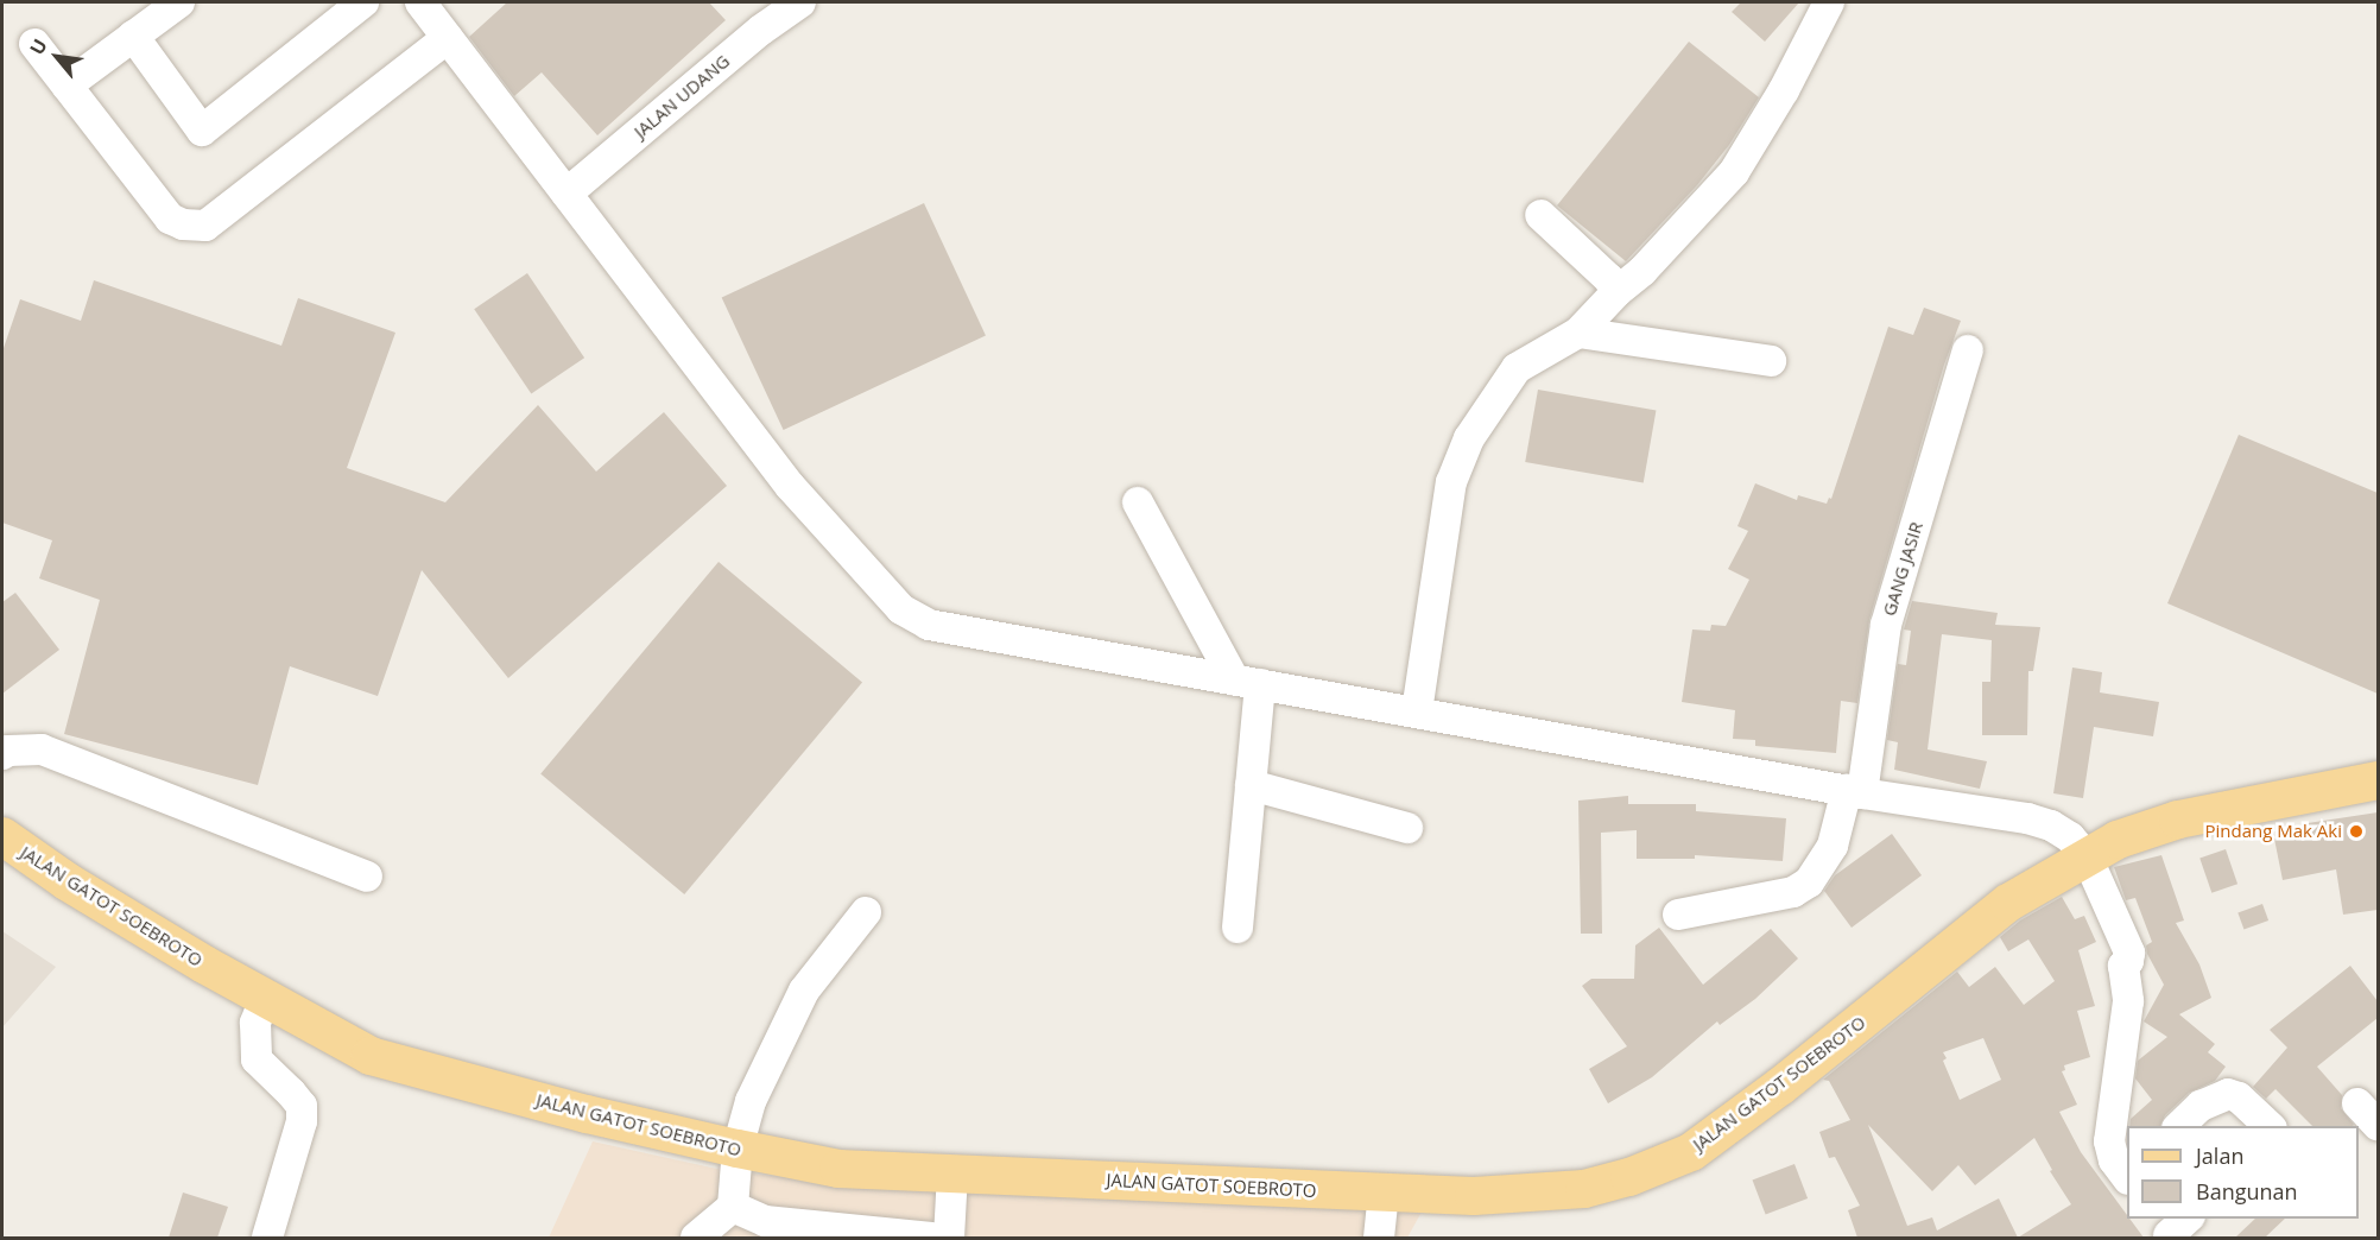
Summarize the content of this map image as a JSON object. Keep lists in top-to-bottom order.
{
  "streets": {
    "main road": ["JALAN GATOT SOEBROTO"],
    "street": ["JALAN UDANG", "GANG JASIR"]
  },
  "places": ["Pindang Mak Aki"],
  "legend": ["Jalan", "Bangunan"],
  "north": "top left"
}
